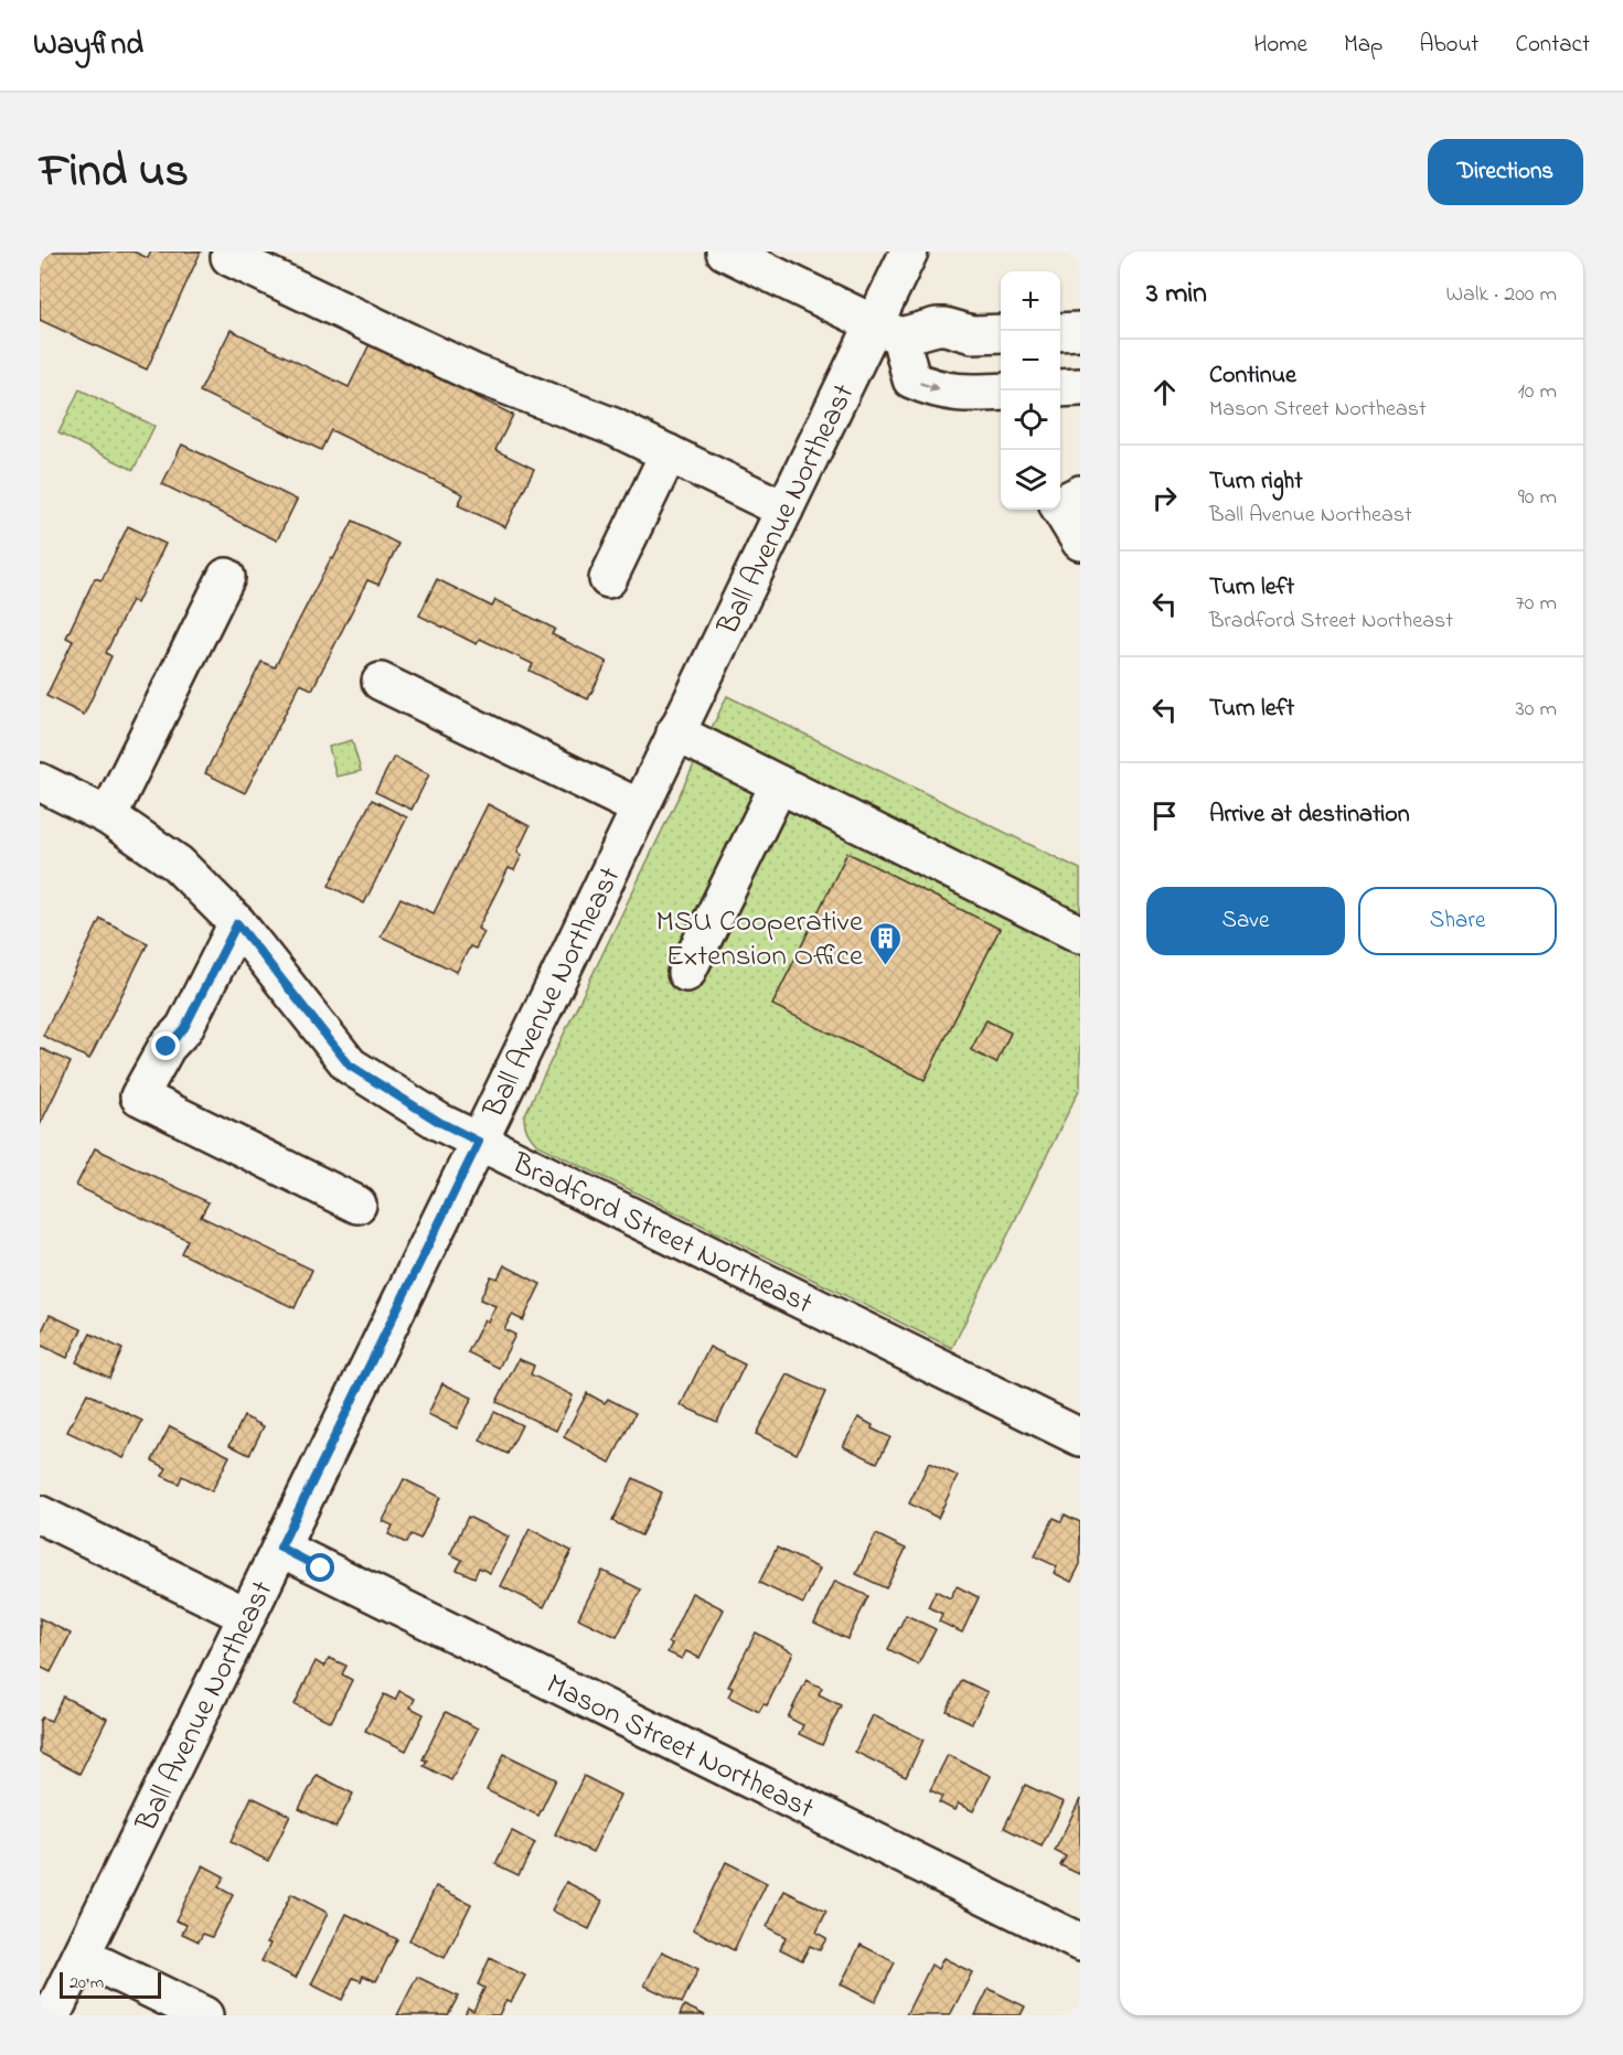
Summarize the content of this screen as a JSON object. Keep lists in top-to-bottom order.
{
  "streets": {
    "street": ["Ball Avenue Northeast", "Bradford Street Northeast", "Mason Street Northeast"]
  },
  "crossings": [
    ["Ball Avenue Northeast", "Bradford Street Northeast"],
    ["Ball Avenue Northeast", "Mason Street Northeast"]
  ],
  "places": {
    "building": ["MSU Cooperative Extension Office"]
  },
  "scale_bar": "20 m",
  "page": {
    "header": "Wayfind",
    "nav": [
      "Home",
      "Map",
      "About",
      "Contact"
    ],
    "title": "Find us",
    "buttons": [
      "Directions",
      ["Save", "Share"]
    ],
    "heading": ["3 min", "Walk · 200 m"],
    "map_buttons": ["+", "−"],
    "list": [
      ["Continue", "Mason Street Northeast", "10 m"],
      ["Turn right", "Ball Avenue Northeast", "90 m"],
      ["Turn left", "Bradford Street Northeast", "70 m"],
      ["Turn left", "30 m"],
      "Arrive at destination"
    ],
    "scale": "20 m"
  }
}
